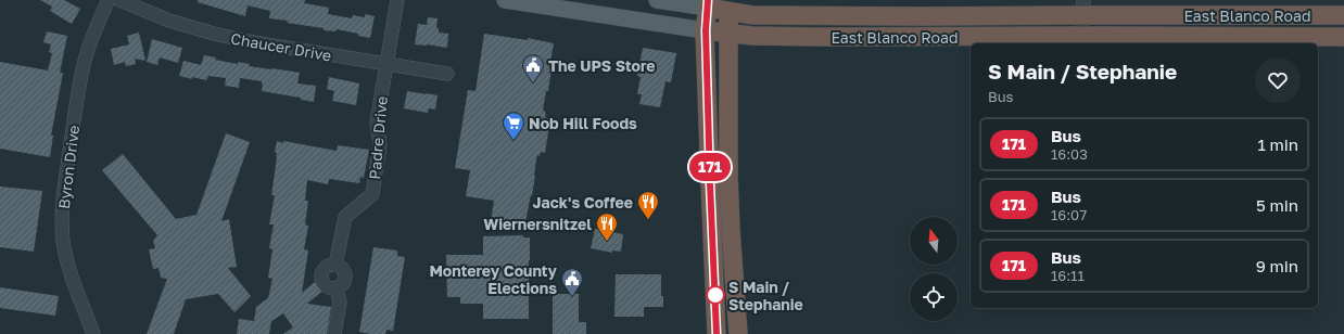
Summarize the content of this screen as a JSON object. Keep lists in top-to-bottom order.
{
  "streets": {
    "highway": ["East Blanco Road"],
    "street": ["Chaucer Drive", "Padre Drive", "Byron Drive"]
  },
  "crossings": [
    ["Chaucer Drive", "Padre Drive"]
  ],
  "places": {
    "public building": ["The UPS Store", "Monterey County Elections"],
    "supermarket": ["Nob Hill Foods"],
    "restaurant": ["Jack's Coffee", "Wiernersnitzel"],
    "other": ["S Main / Stephanie"]
  },
  "lines": ["bus line 171"],
  "north": "top",
  "page": {
    "on_map": "171",
    "heading": ["S Main / Stephanie", "Bus"],
    "list": [
      {
        "mark": "171",
        "name": "Bus",
        "note": "16:03",
        "value": "1 min"
      },
      {
        "mark": "171",
        "name": "Bus",
        "note": "16:07",
        "value": "5 min"
      },
      {
        "mark": "171",
        "name": "Bus",
        "note": "16:11",
        "value": "9 min"
      }
    ]
  }
}
